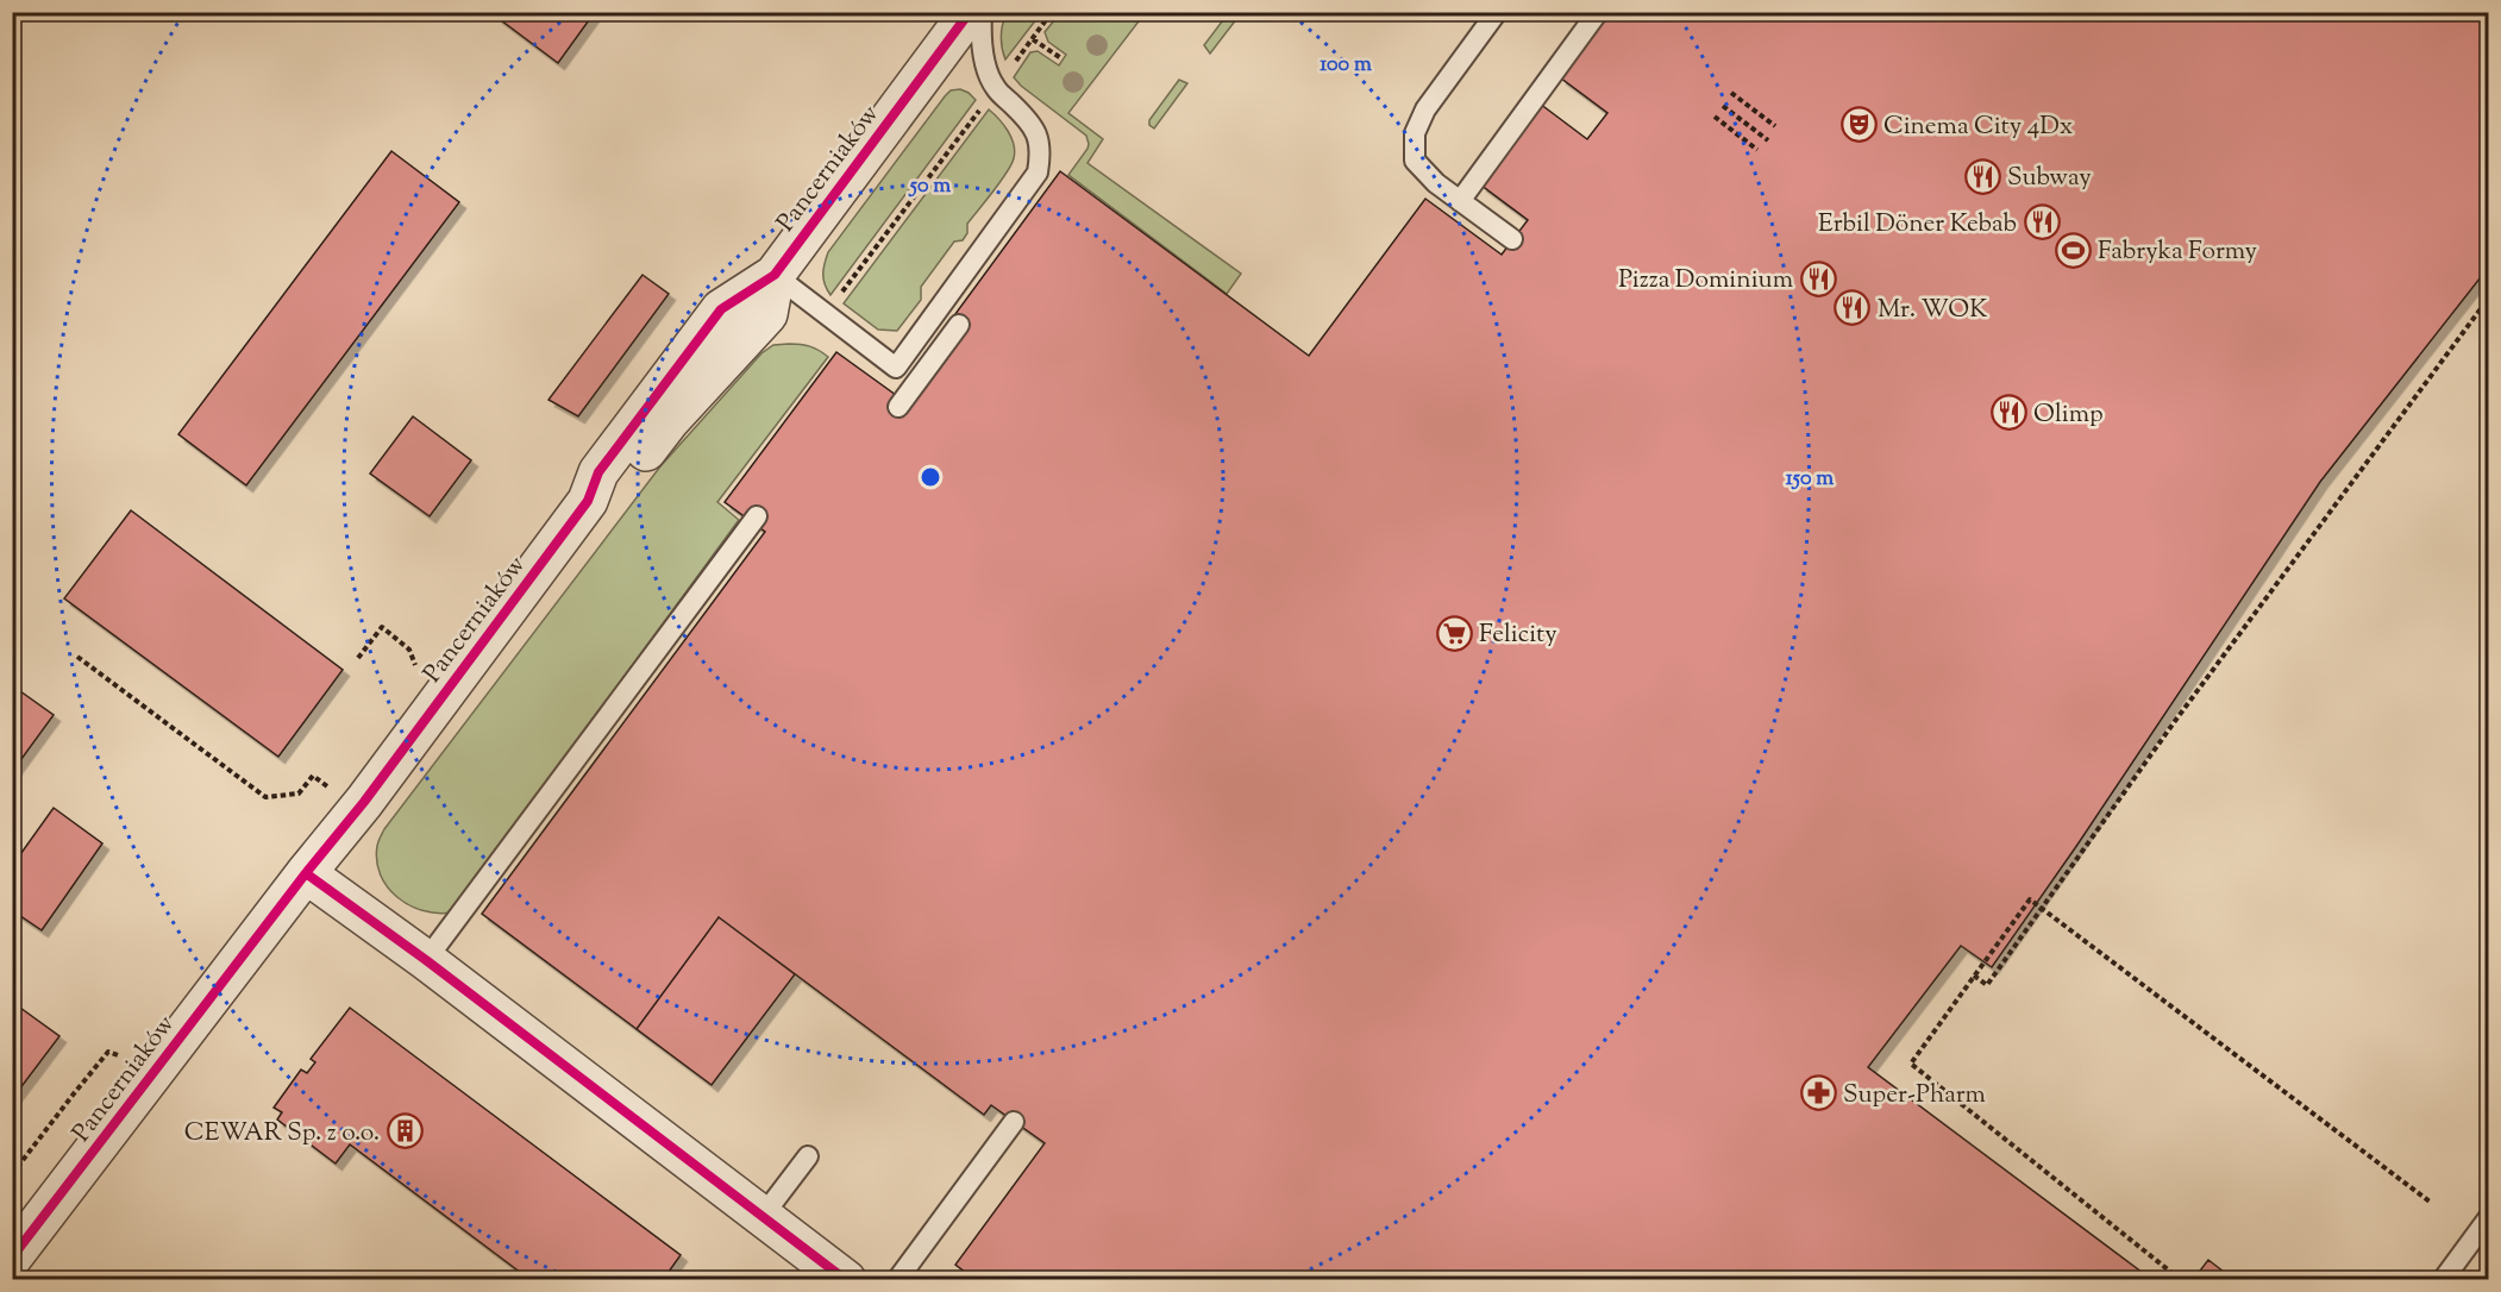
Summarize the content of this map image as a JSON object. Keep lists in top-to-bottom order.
{
  "streets": {
    "street": ["Pancerniaków"]
  },
  "places": {
    "theatre": ["Cinema City 4Dx"],
    "restaurant": [
      "Subway",
      "Erbil Döner Kebab",
      "Pizza Dominium",
      "Mr. WOK",
      "Olimp"
    ],
    "sports": ["Fabryka Formy"],
    "supermarket": ["Felicity"],
    "pharmacy": ["Super-Pharm"],
    "building": ["CEWAR Sp. z o.o."]
  },
  "rings": ["100 m", "50 m", "150 m"]
}
